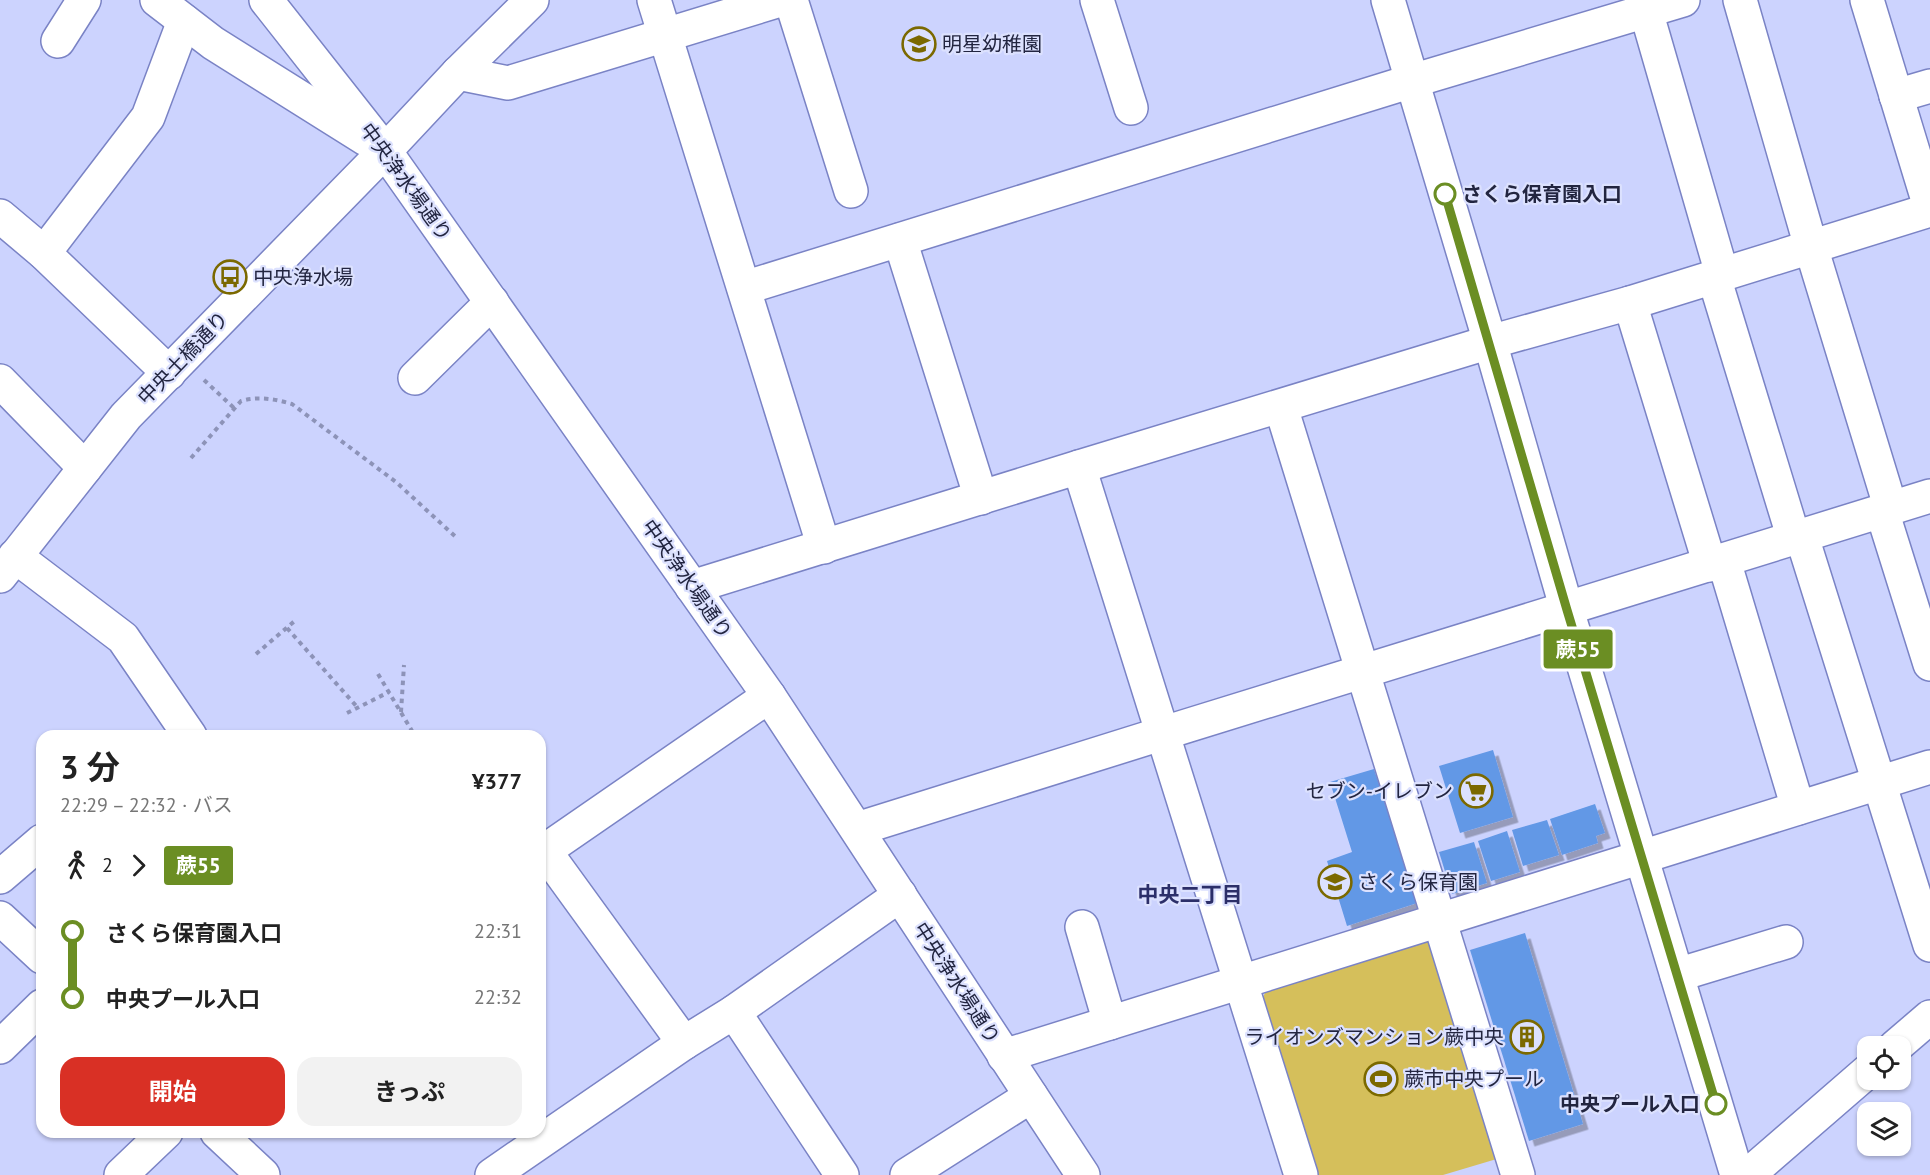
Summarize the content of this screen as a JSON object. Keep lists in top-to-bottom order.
{
  "streets": {
    "street": ["中央浄水場通り", "中央土橋通り"]
  },
  "crossings": [
    ["中央浄水場通り", "中央土橋通り"]
  ],
  "districts": ["中央二丁目"],
  "places": {
    "school or university": ["明星幼稚園", "さくら保育園"],
    "other": ["さくら保育園入口", "中央プール入口"],
    "bus stop": ["中央浄水場"],
    "supermarket": ["セブン-イレブン"],
    "building": ["ライオンズマンション蕨中央"],
    "sports": ["蕨市中央プール"]
  },
  "lines": ["bus line 蕨55"],
  "page": {
    "on_map": "蕨55",
    "heading": ["3 分", "22:29 – 22:32 · バス", "¥377"],
    "legs": ["2", "蕨55"],
    "list": [
      {
        "name": "さくら保育園入口",
        "value": "22:31"
      },
      {
        "name": "中央プール入口",
        "value": "22:32"
      }
    ],
    "buttons": ["開始", "きっぷ"]
  }
}
